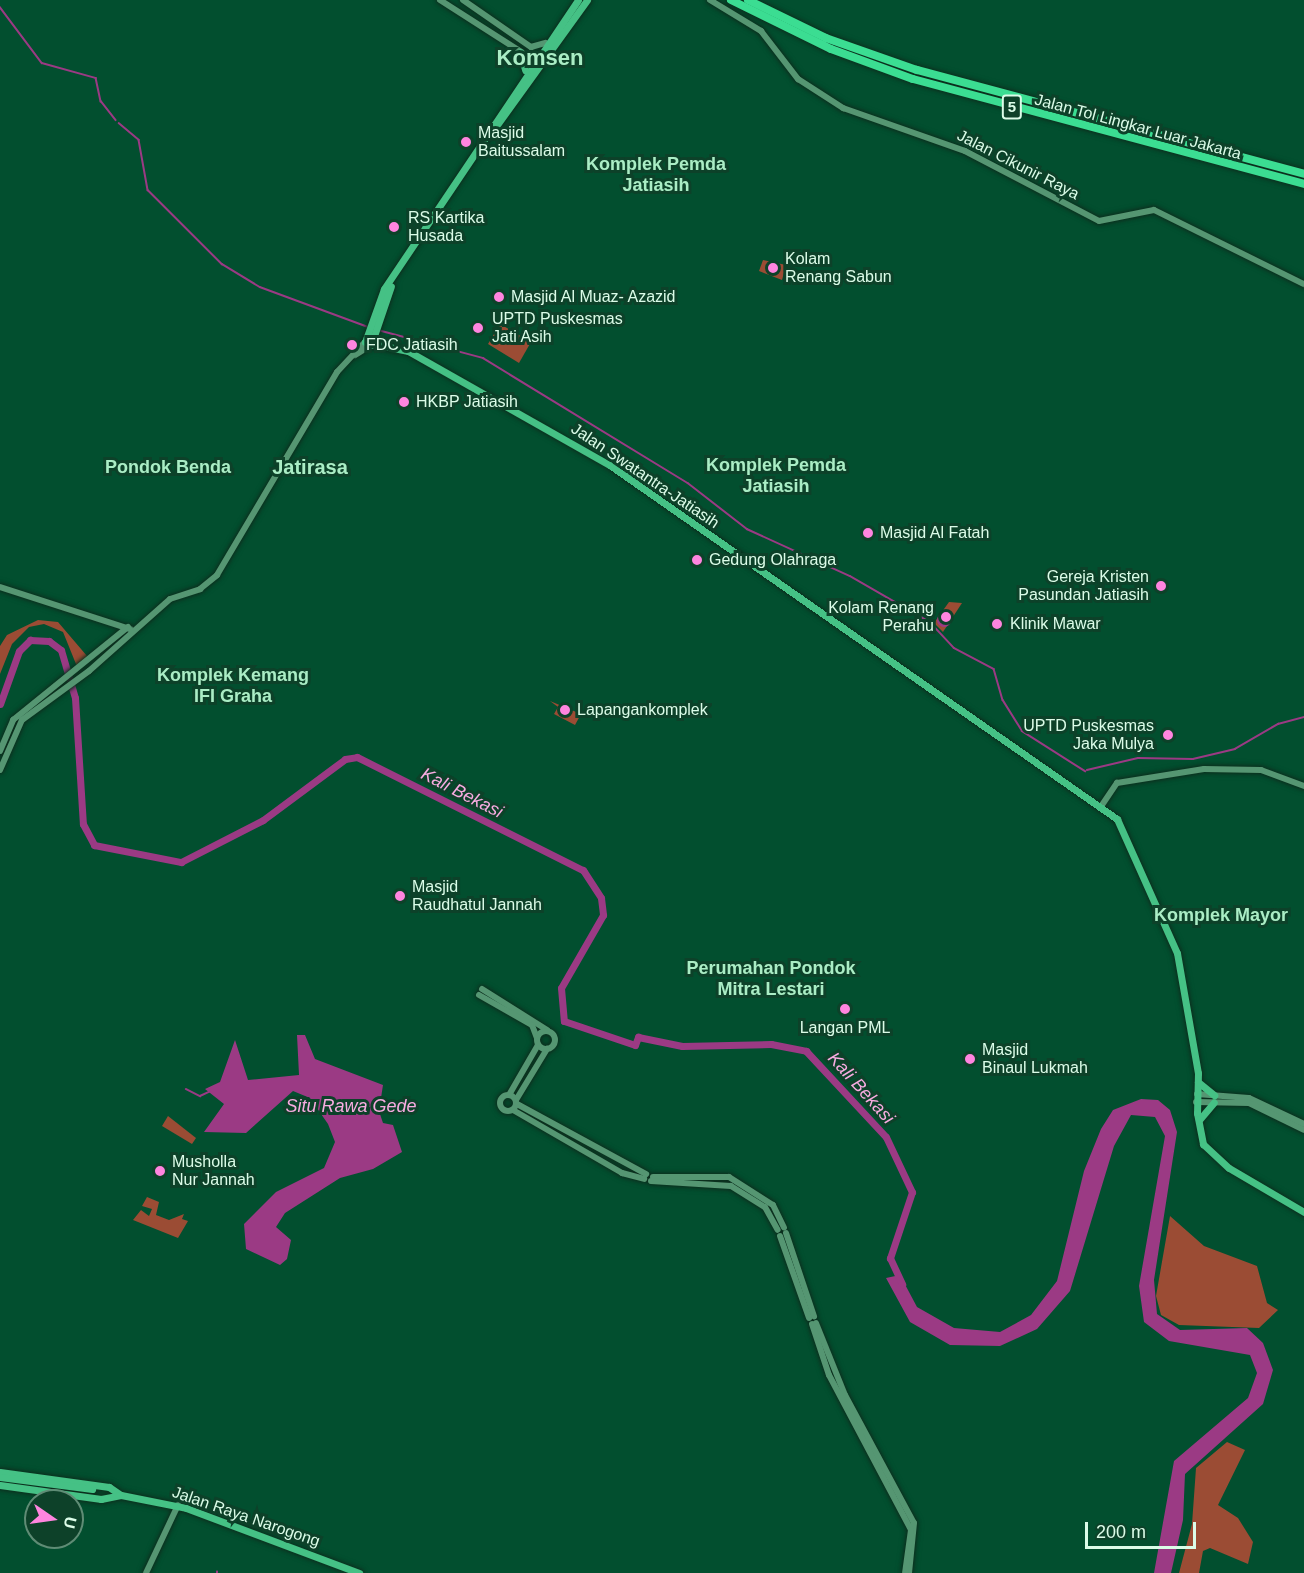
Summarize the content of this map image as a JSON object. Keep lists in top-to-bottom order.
{
  "streets": {
    "highway": ["5", "Jalan Tol Lingkar Luar Jakarta"],
    "main road": ["Jalan Swatantra-Jatiasih", "Jalan Raya Narogong"],
    "street": ["Jalan Cikunir Raya"]
  },
  "districts": [
    "Komsen",
    "Komplek Pemda Jatiasih",
    "Komplek Pemda Jatiasih",
    "Pondok Benda",
    "Jatirasa",
    "Komplek Kemang IFI Graha",
    "Komplek Mayor",
    "Perumahan Pondok Mitra Lestari"
  ],
  "water": ["Kali Bekasi", "Situ Rawa Gede"],
  "places": [
    "Masjid Baitussalam",
    "RS Kartika Husada",
    "Kolam Renang Sabun",
    "Masjid Al Muaz- Azazid",
    "UPTD Puskesmas Jati Asih",
    "FDC Jatiasih",
    "HKBP Jatiasih",
    "Masjid Al Fatah",
    "Gedung Olahraga",
    "Gereja Kristen Pasundan Jatiasih",
    "Kolam Renang Perahu",
    "Klinik Mawar",
    "Lapangankomplek",
    "UPTD Puskesmas Jaka Mulya",
    "Masjid Raudhatul Jannah",
    "Langan PML",
    "Masjid Binaul Lukmah",
    "Musholla Nur Jannah"
  ],
  "scale_bar": "200 m",
  "north": "right"
}
